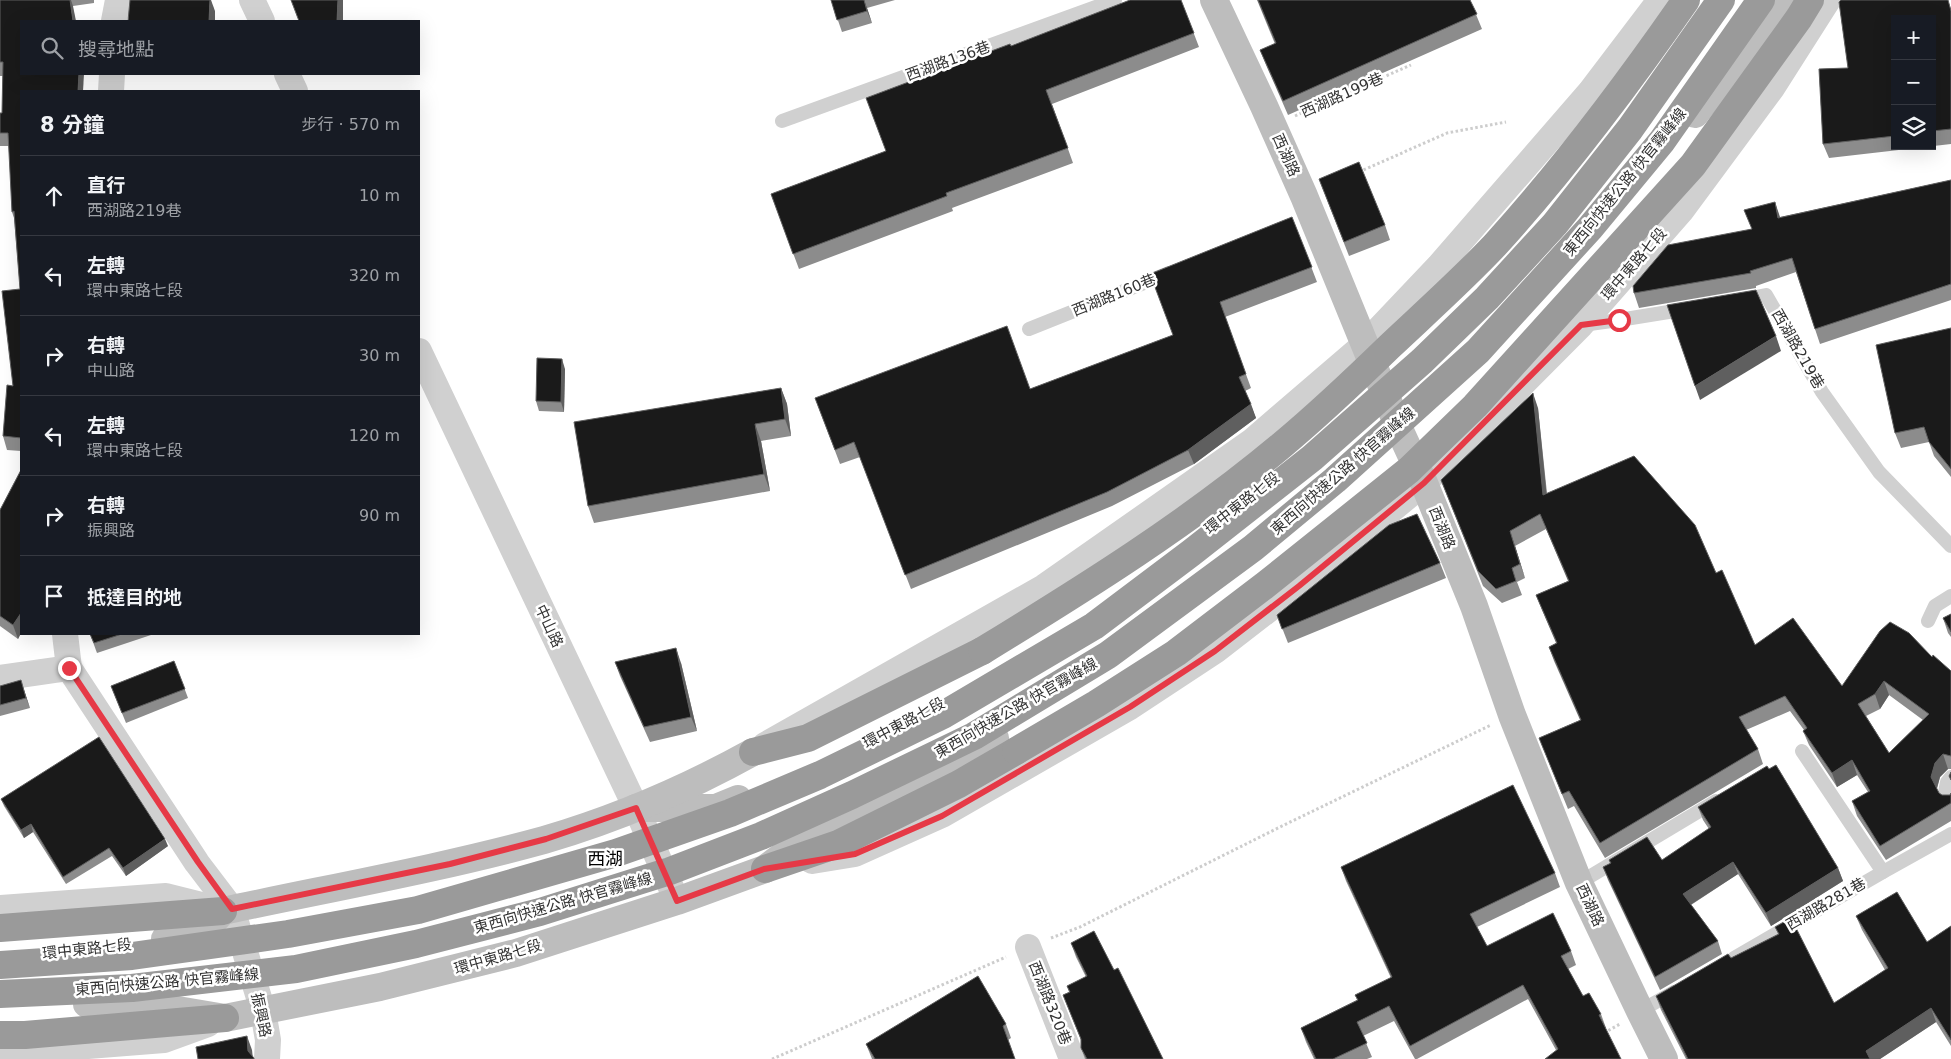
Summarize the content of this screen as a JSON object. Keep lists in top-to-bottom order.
{
  "streets": {
    "highway": ["東西向快速公路 快官霧峰線"],
    "street": [
      "西湖路",
      "環中東路七段",
      "中山路",
      "西湖路320巷",
      "振興路"
    ],
    "lane": [
      "西湖路136巷",
      "西湖路160巷",
      "西湖路219巷",
      "西湖路281巷"
    ],
    "path": ["西湖路199巷"]
  },
  "crossings": [
    ["西湖路199巷", "西湖路"],
    ["西湖路", "環中東路七段"],
    ["環中東路七段", "中山路"],
    ["環中東路七段", "振興路"]
  ],
  "districts": ["西湖"],
  "page": {
    "map_buttons": ["+", "−"],
    "search": "搜尋地點",
    "heading": ["8 分鐘", "步行 · 570 m"],
    "list": [
      ["直行", "西湖路219巷", "10 m"],
      ["左轉", "環中東路七段", "320 m"],
      ["右轉", "中山路", "30 m"],
      ["左轉", "環中東路七段", "120 m"],
      ["右轉", "振興路", "90 m"],
      "抵達目的地"
    ]
  }
}
